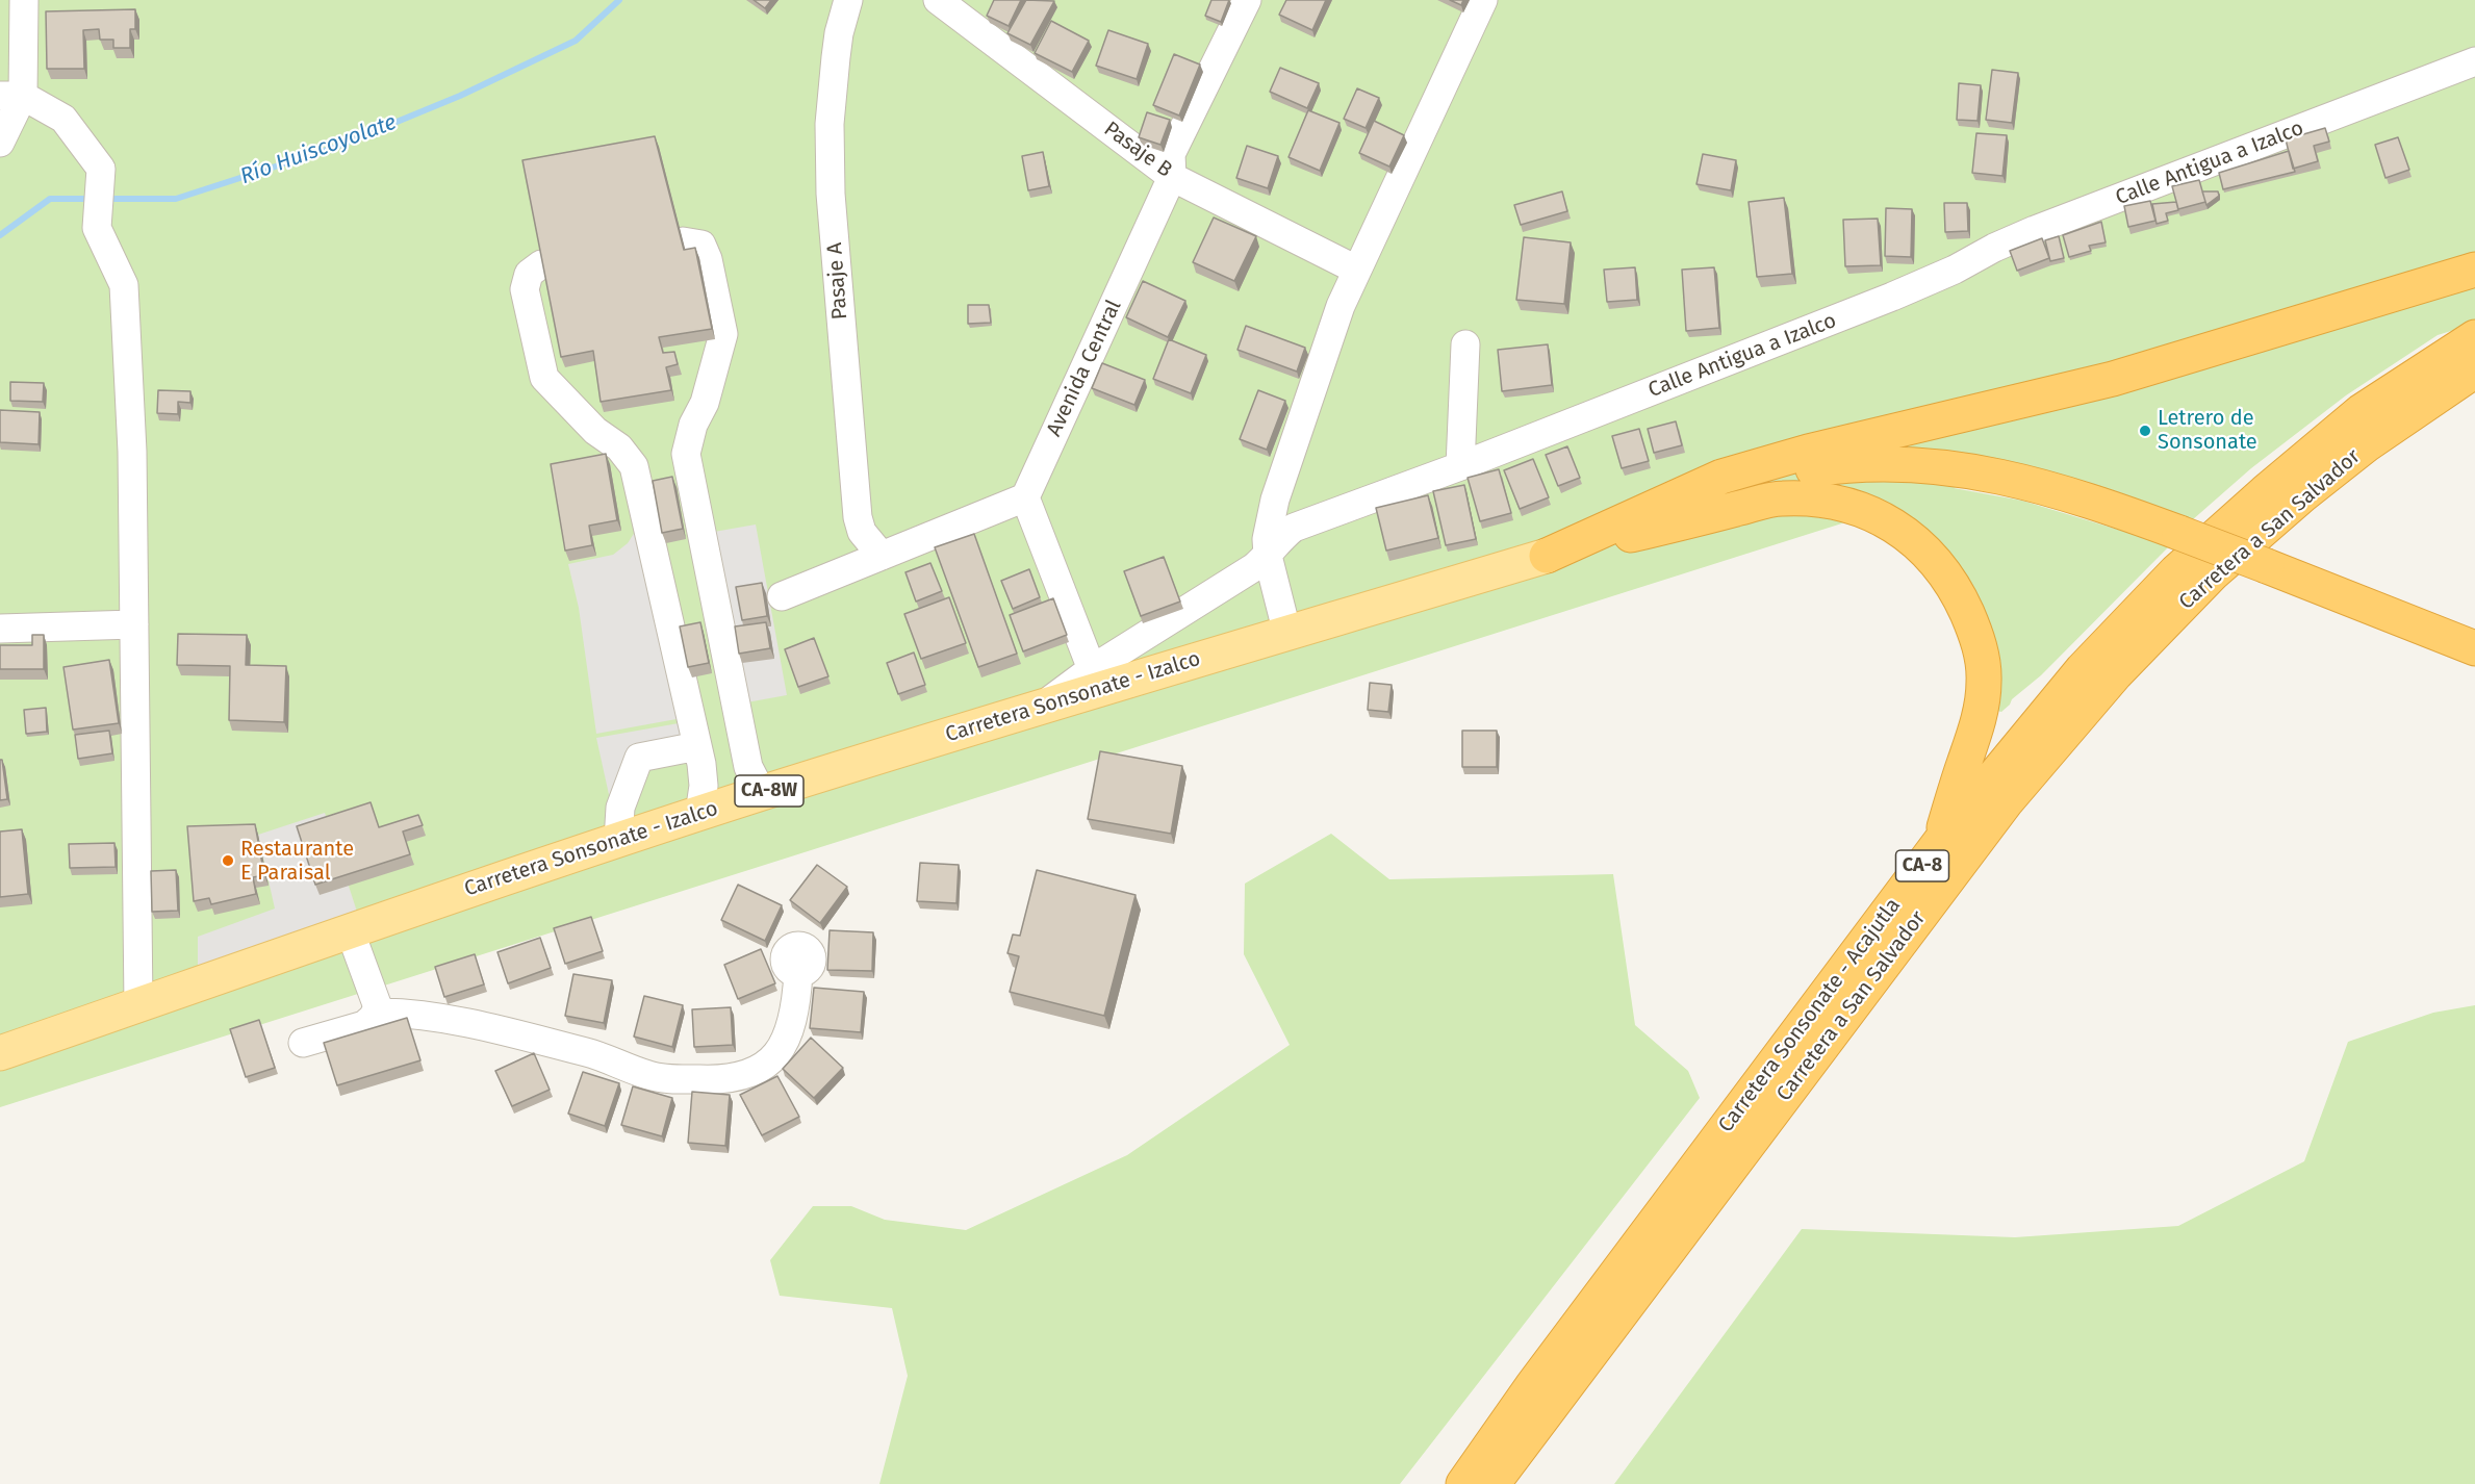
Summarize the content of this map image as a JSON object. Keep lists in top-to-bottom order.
{
  "streets": {
    "highway": ["Carretera a San Salvador", "CA-8", "Carretera Sonsonate - Acajutla"],
    "main road": ["Carretera Sonsonate - Izalco", "CA-8W"],
    "street": [
      "Pasaje B",
      "Calle Antigua a Izalco",
      "Pasaje A",
      "Avenida Central"
    ]
  },
  "crossings": [
    ["Pasaje B", "Avenida Central"],
    ["Calle Antigua a Izalco", "Carretera Sonsonate - Izalco"]
  ],
  "water": ["Río Huiscoyolate"],
  "places": ["Letrero de Sonsonate", "Restaurante E Paraisal"]
}
